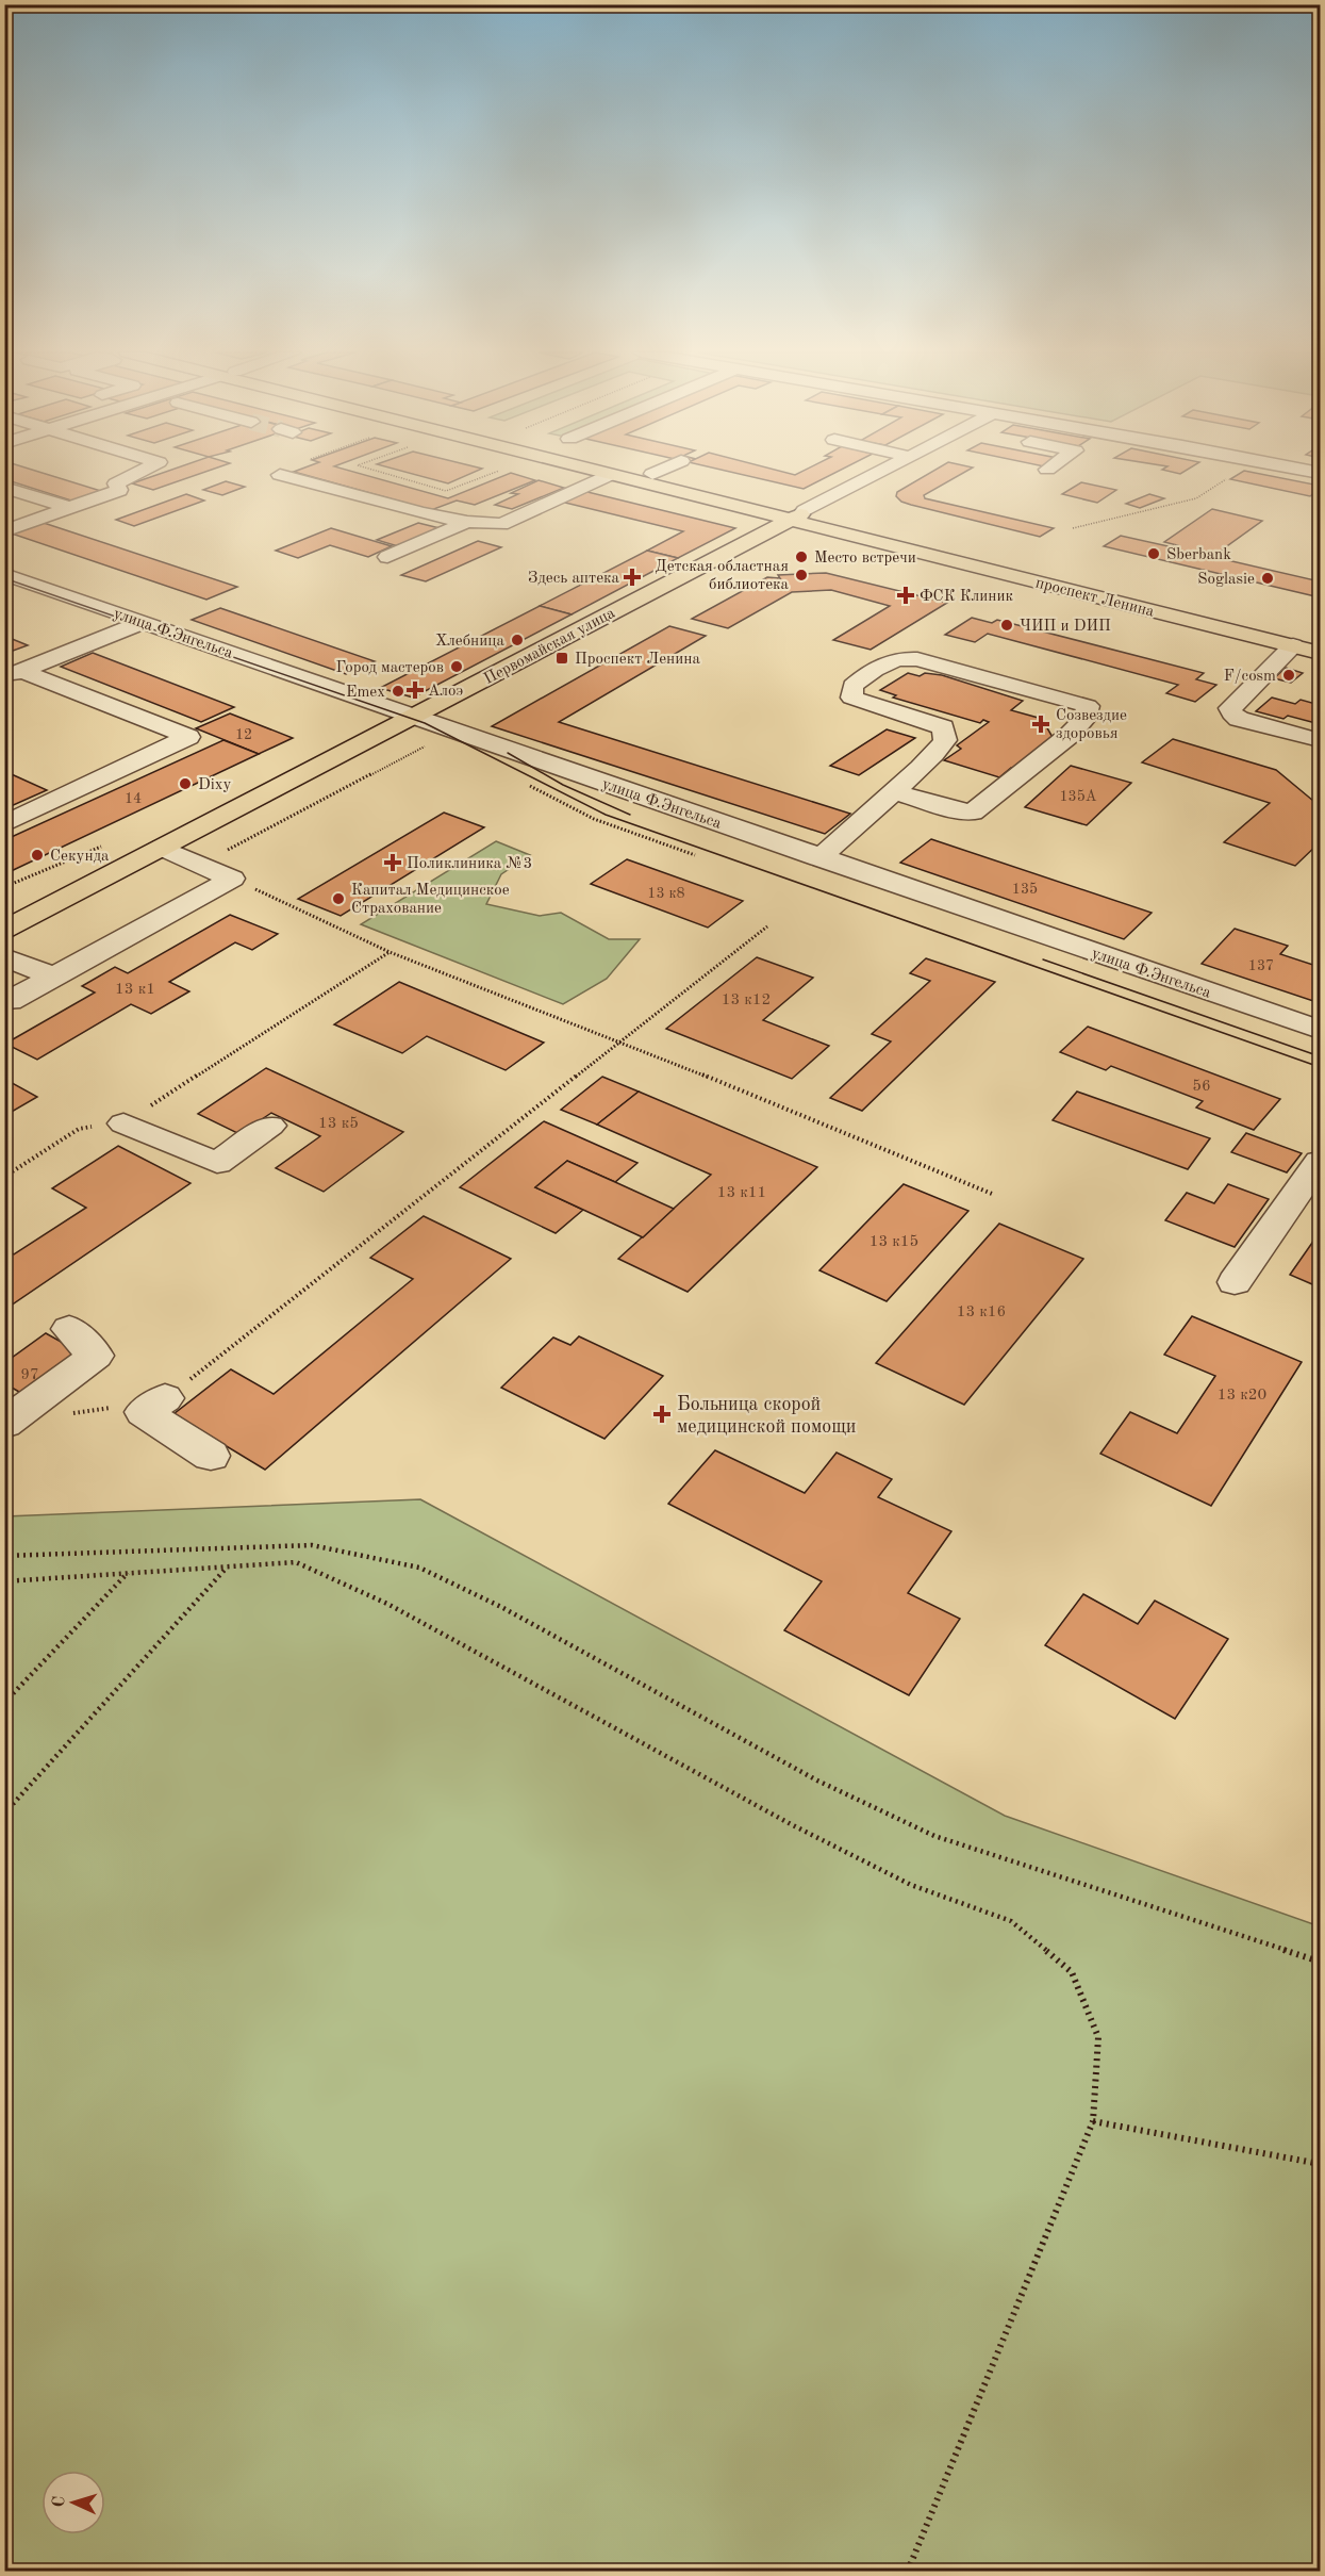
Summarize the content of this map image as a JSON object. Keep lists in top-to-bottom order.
{
  "streets": {
    "main road": ["проспект Ленина", "Первомайская улица"],
    "street": ["улица Ф.Энгельса"]
  },
  "crossings": [
    ["проспект Ленина", "Первомайская улица"],
    ["улица Ф.Энгельса", "Первомайская улица"]
  ],
  "places": {
    "other": [
      "Sberbank",
      "Место встречи",
      "Детская областная библиотека",
      "Soglasie",
      "ЧИП и DИП",
      "Хлебница",
      "Город мастеров",
      "F/cosm",
      "Emex",
      "Dixy",
      "Секунда",
      "Капитал Медицинское Страхование"
    ],
    "health": [
      "Здесь аптека",
      "ФСК Клиник",
      "Алоэ",
      "Созвездие здоровья",
      "Поликлиника №3",
      "Больница скорой медицинской помощи"
    ],
    "transit": ["Проспект Ленина"]
  },
  "house_numbers": [
    "12",
    "135А",
    "14",
    "135",
    "13 к8",
    "137",
    "13 к1",
    "13 к12",
    "56",
    "13 к5",
    "13 к11",
    "13 к15",
    "13 к16",
    "97",
    "13 к20"
  ],
  "north": "left"
}
